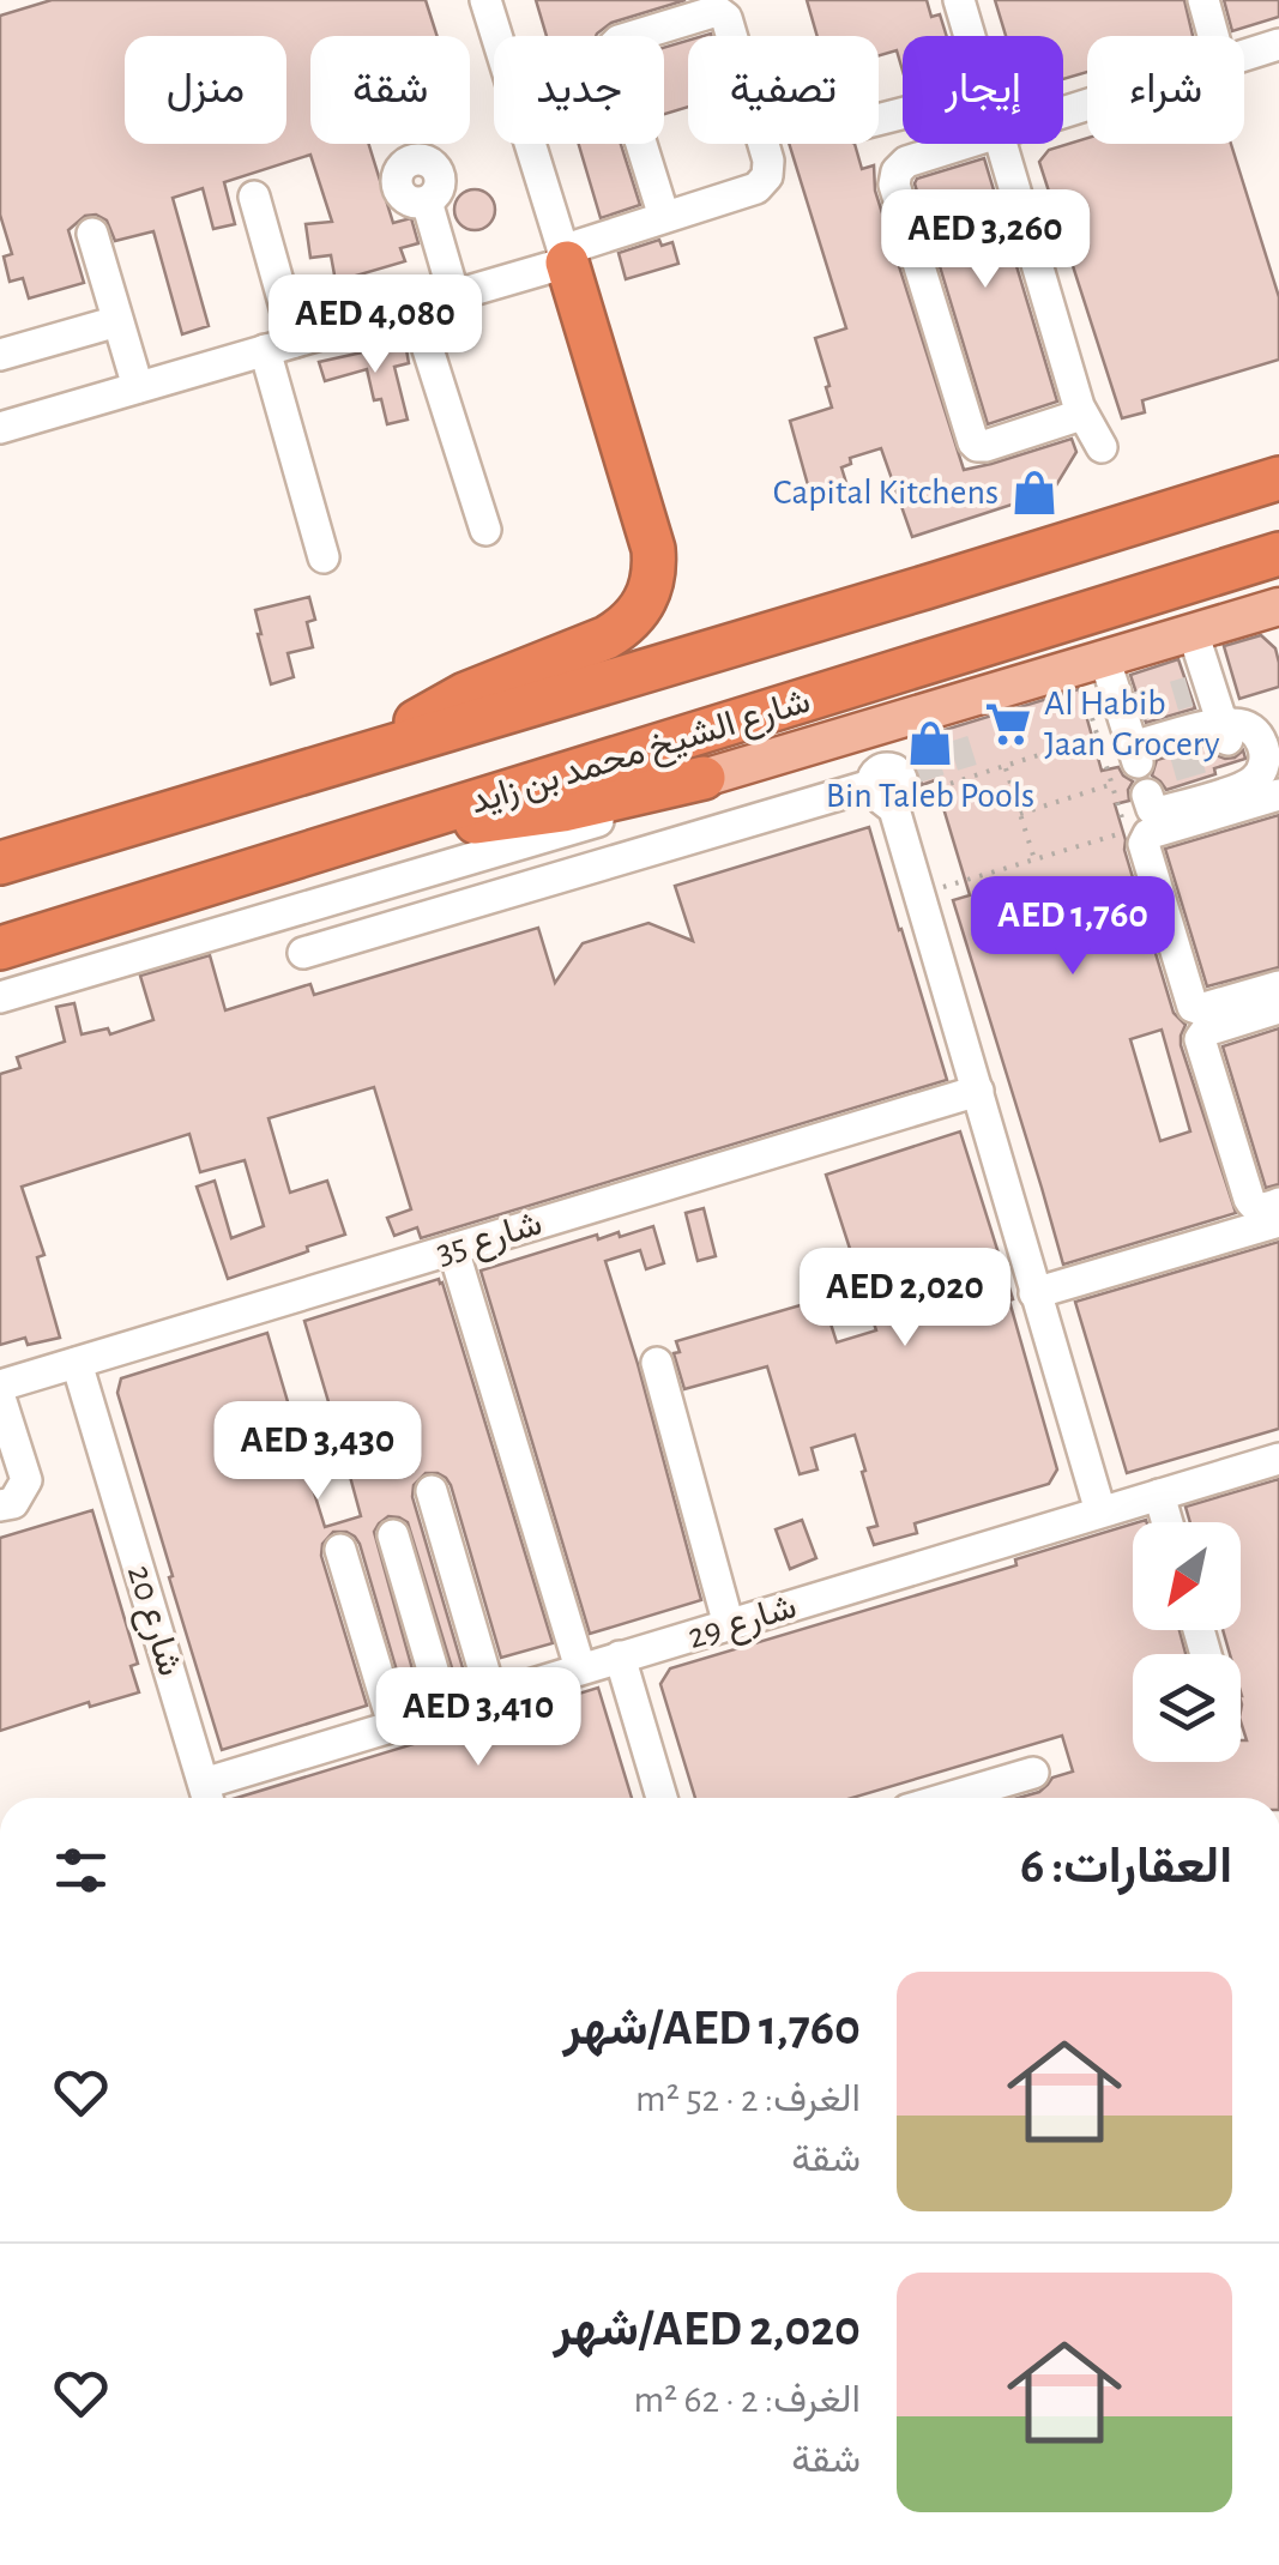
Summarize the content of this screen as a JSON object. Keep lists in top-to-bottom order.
{
  "streets": {
    "highway": ["شارع الشيخ محمد بن زايد"],
    "street": ["شارع 35", "شارع 20", "شارع 29"]
  },
  "crossings": [
    ["شارع 35", "شارع 20"],
    ["شارع 20", "شارع 29"]
  ],
  "places": {
    "shop": ["Capital Kitchens", "Bin Taleb Pools"],
    "supermarket": ["Al Habib Jaan Grocery"]
  },
  "north": "bottom left",
  "page": {
    "chip": [
      "شراء",
      "إيجار",
      "تصفية",
      "جديد",
      "شقة",
      "منزل"
    ],
    "price": [
      "AED 3,260",
      "AED 4,080",
      "AED 1,760",
      "AED 2,020",
      "AED 3,430",
      "AED 3,410"
    ],
    "heading": "العقارات: 6",
    "list": [
      {
        "name": "AED 1,760/شهر",
        "note": "الغرف: 2 · 52 m² · شقة"
      },
      {
        "name": "AED 2,020/شهر",
        "note": "الغرف: 2 · 62 m² · شقة"
      }
    ]
  }
}
